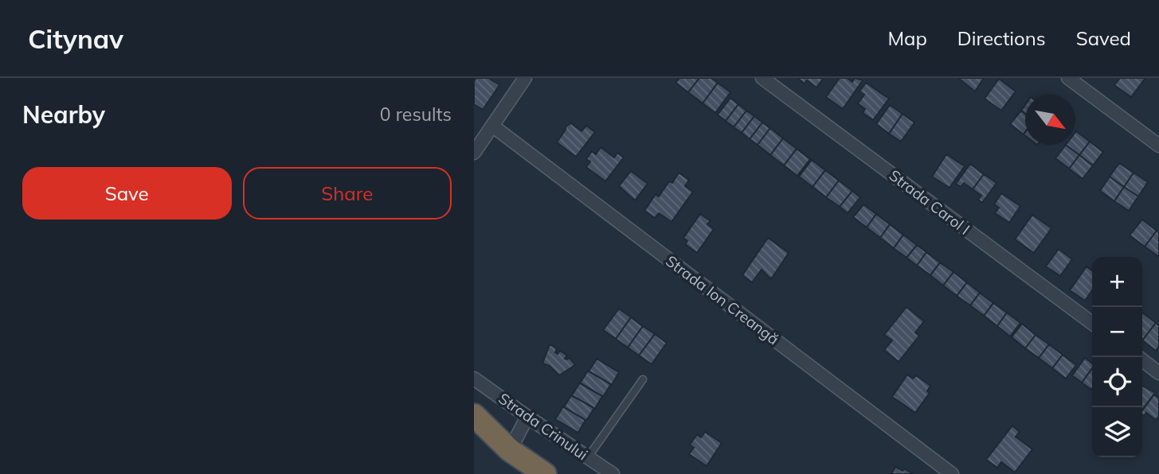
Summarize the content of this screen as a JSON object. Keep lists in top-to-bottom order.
{
  "streets": {
    "street": ["Strada Carol I", "Strada Ion Creangă", "Strada Crinului"]
  },
  "north": "bottom right",
  "page": {
    "header": "Citynav",
    "nav": ["Map", "Directions", "Saved"],
    "heading": ["Nearby", "0 results"],
    "buttons": ["Save", "Share"],
    "map_buttons": ["+", "−"]
  }
}
